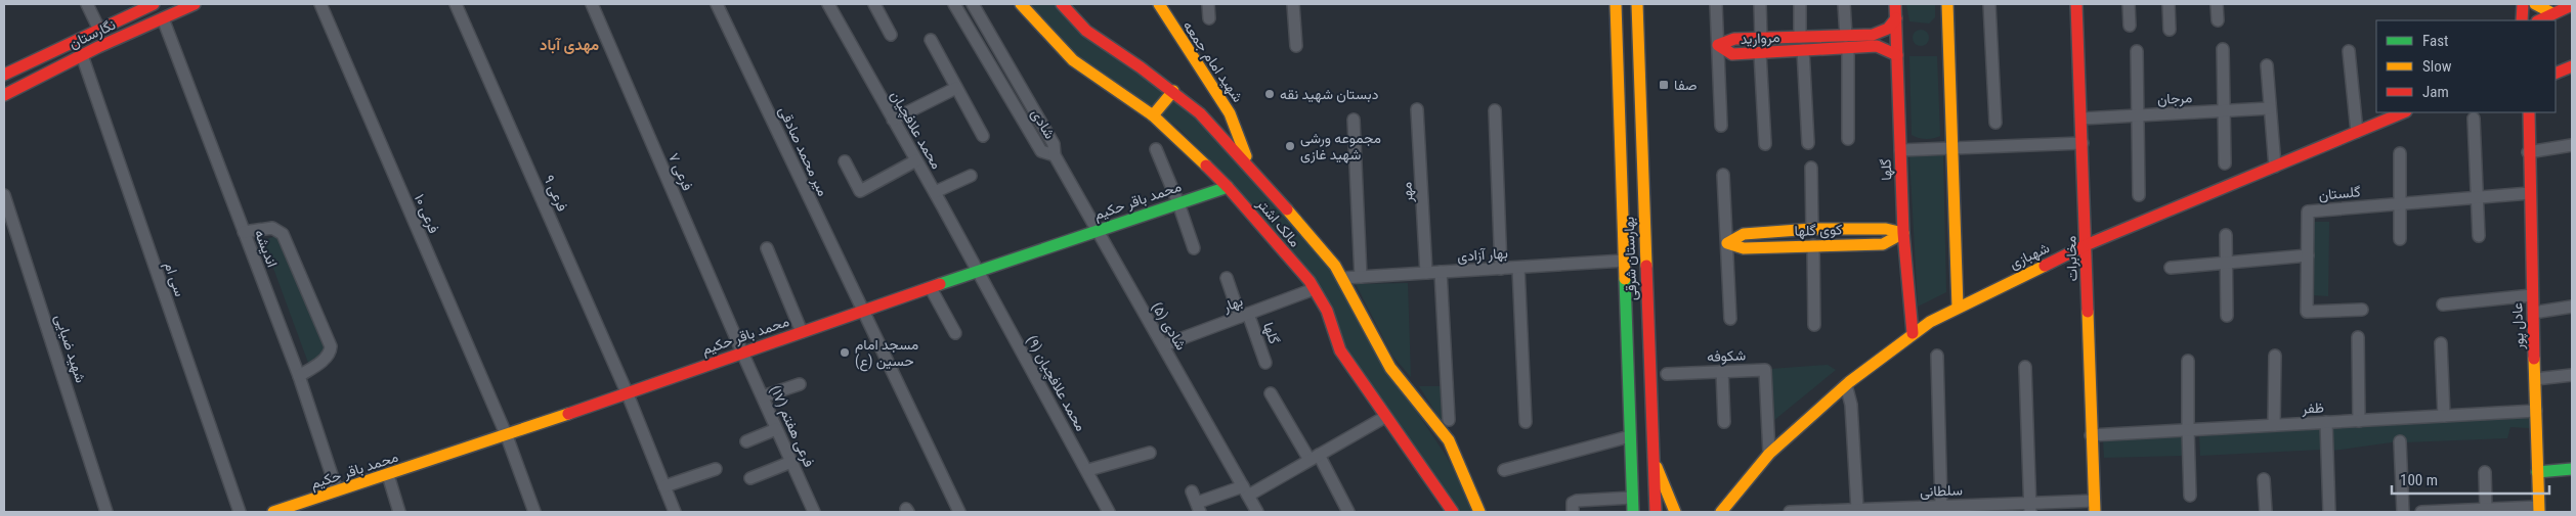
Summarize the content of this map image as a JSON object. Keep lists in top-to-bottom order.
{
  "streets": {
    "street": [
      "نگارستان",
      "مروارید",
      "شهید امام جمعه",
      "مرجان",
      "شادی",
      "محمد علافچیان",
      "میر محمد صادقی",
      "گلها",
      "فرعی ۷",
      "مهر",
      "فرعی ۹",
      "گلستان",
      "محمد باقر حکیم",
      "فرعی ۱۰",
      "مالک اشتر",
      "کوی گلها",
      "اندیشه",
      "بهار آزادی",
      "شهبازی",
      "بهارستان شرقی",
      "مخابرات",
      "سی ام",
      "بهار",
      "شادی (۵)",
      "عادل پور",
      "شهید ضیایی",
      "شکوفه",
      "محمد علافچیان (۹)",
      "ظفر",
      "فرعی هفتم (۱۷)",
      "سلطانی"
    ]
  },
  "crossings": [
    ["نگارستان", "اندیشه"],
    ["نگارستان", "سی ام"],
    ["مروارید", "گلها"],
    ["شهید امام جمعه", "مالک اشتر"],
    ["مرجان", "مخابرات"],
    ["شادی", "شادی (۵)"],
    ["محمد علافچیان", "محمد باقر حکیم"],
    ["محمد علافچیان", "محمد علافچیان (۹)"],
    ["میر محمد صادقی", "محمد باقر حکیم"],
    ["گلها", "کوی گلها"],
    ["گلها", "شهبازی"],
    ["گلها", "بهار"],
    ["فرعی ۷", "محمد باقر حکیم"],
    ["فرعی ۷", "فرعی هفتم (۱۷)"],
    ["مهر", "بهار آزادی"],
    ["فرعی ۹", "محمد باقر حکیم"],
    ["گلستان", "عادل پور"],
    ["محمد باقر حکیم", "فرعی ۱۰"],
    ["محمد باقر حکیم", "مالک اشتر"],
    ["محمد باقر حکیم", "اندیشه"],
    ["محمد باقر حکیم", "شادی (۵)"],
    ["محمد باقر حکیم", "محمد علافچیان (۹)"],
    ["محمد باقر حکیم", "فرعی هفتم (۱۷)"],
    ["مالک اشتر", "بهار آزادی"],
    ["مالک اشتر", "بهار"],
    ["بهار آزادی", "بهارستان شرقی"],
    ["شهبازی", "مخابرات"],
    ["شهبازی", "شکوفه"],
    ["مخابرات", "ظفر"],
    ["مخابرات", "سلطانی"],
    ["بهار", "شادی (۵)"],
    ["عادل پور", "ظفر"]
  ],
  "districts": ["مهدی آباد"],
  "places": {
    "transit": ["صفا"],
    "other": ["دبستان شهید نقه", "مجموعه ورشی شهید غازی", "مسجد امام حسین (ع)"]
  },
  "legend": ["Fast", "Slow", "Jam"],
  "scale_bar": "100 m"
}
